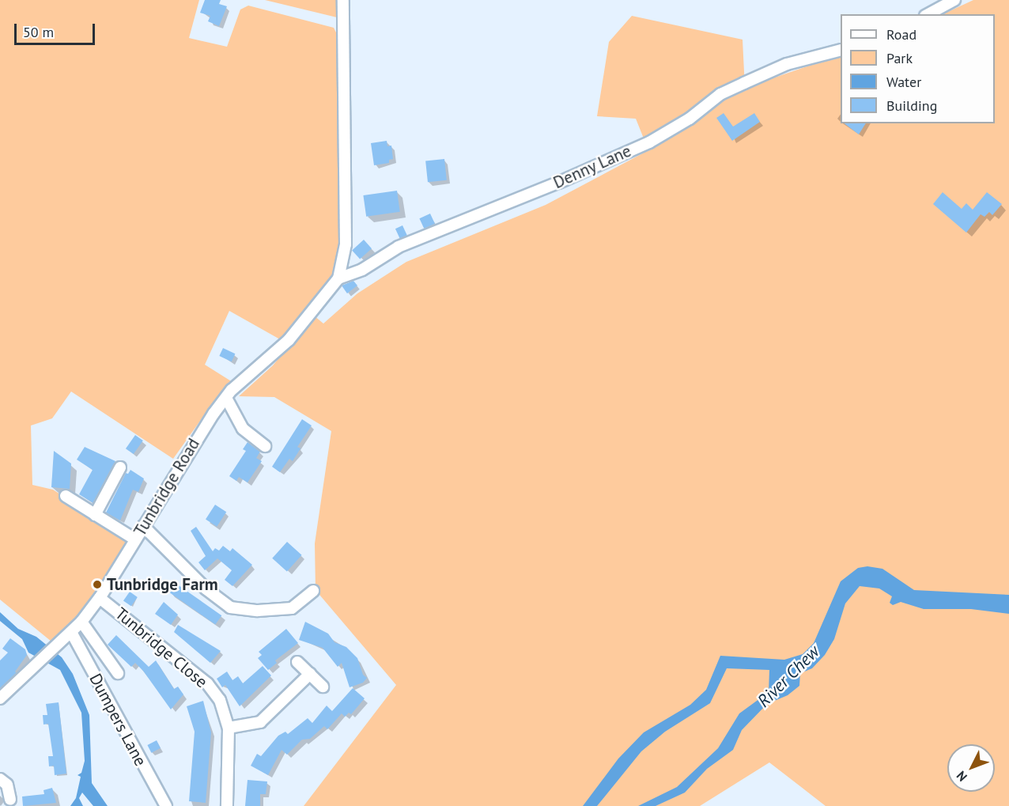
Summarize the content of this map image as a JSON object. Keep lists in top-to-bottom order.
{
  "streets": {
    "street": [
      "Denny Lane",
      "Tunbridge Road",
      "Tunbridge Close",
      "Dumpers Lane"
    ]
  },
  "crossings": [
    ["Denny Lane", "Tunbridge Road"],
    ["Tunbridge Road", "Tunbridge Close"],
    ["Tunbridge Road", "Dumpers Lane"]
  ],
  "water": ["River Chew"],
  "places": ["Tunbridge Farm"],
  "legend": [
    "Road",
    "Park",
    "Water",
    "Building"
  ],
  "scale_bar": "50 m",
  "north": "bottom left"
}
